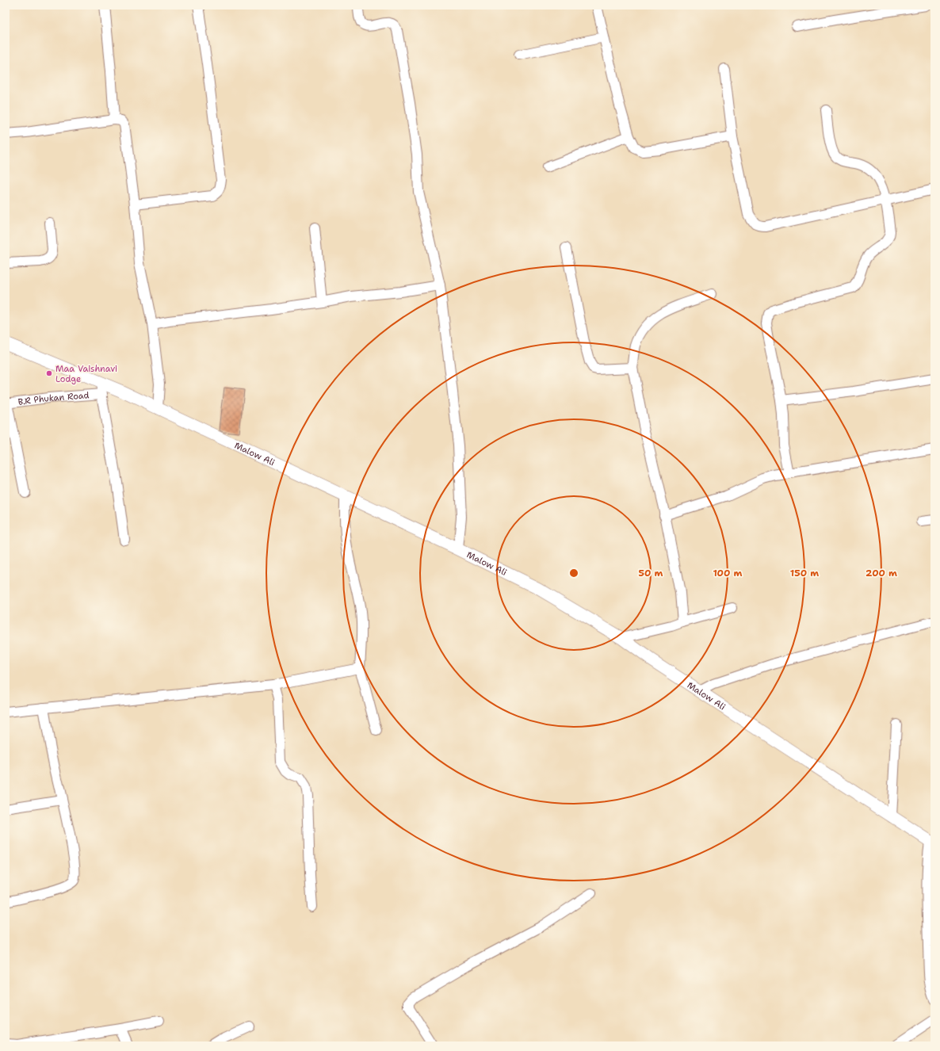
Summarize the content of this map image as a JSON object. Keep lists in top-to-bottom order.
{
  "streets": {
    "street": ["B.R Phukan Road", "Malow Ali"]
  },
  "crossings": [
    ["B.R Phukan Road", "Malow Ali"]
  ],
  "places": ["Maa Vaishnavi Lodge"],
  "rings": [
    "50 m",
    "100 m",
    "150 m",
    "200 m"
  ]
}
